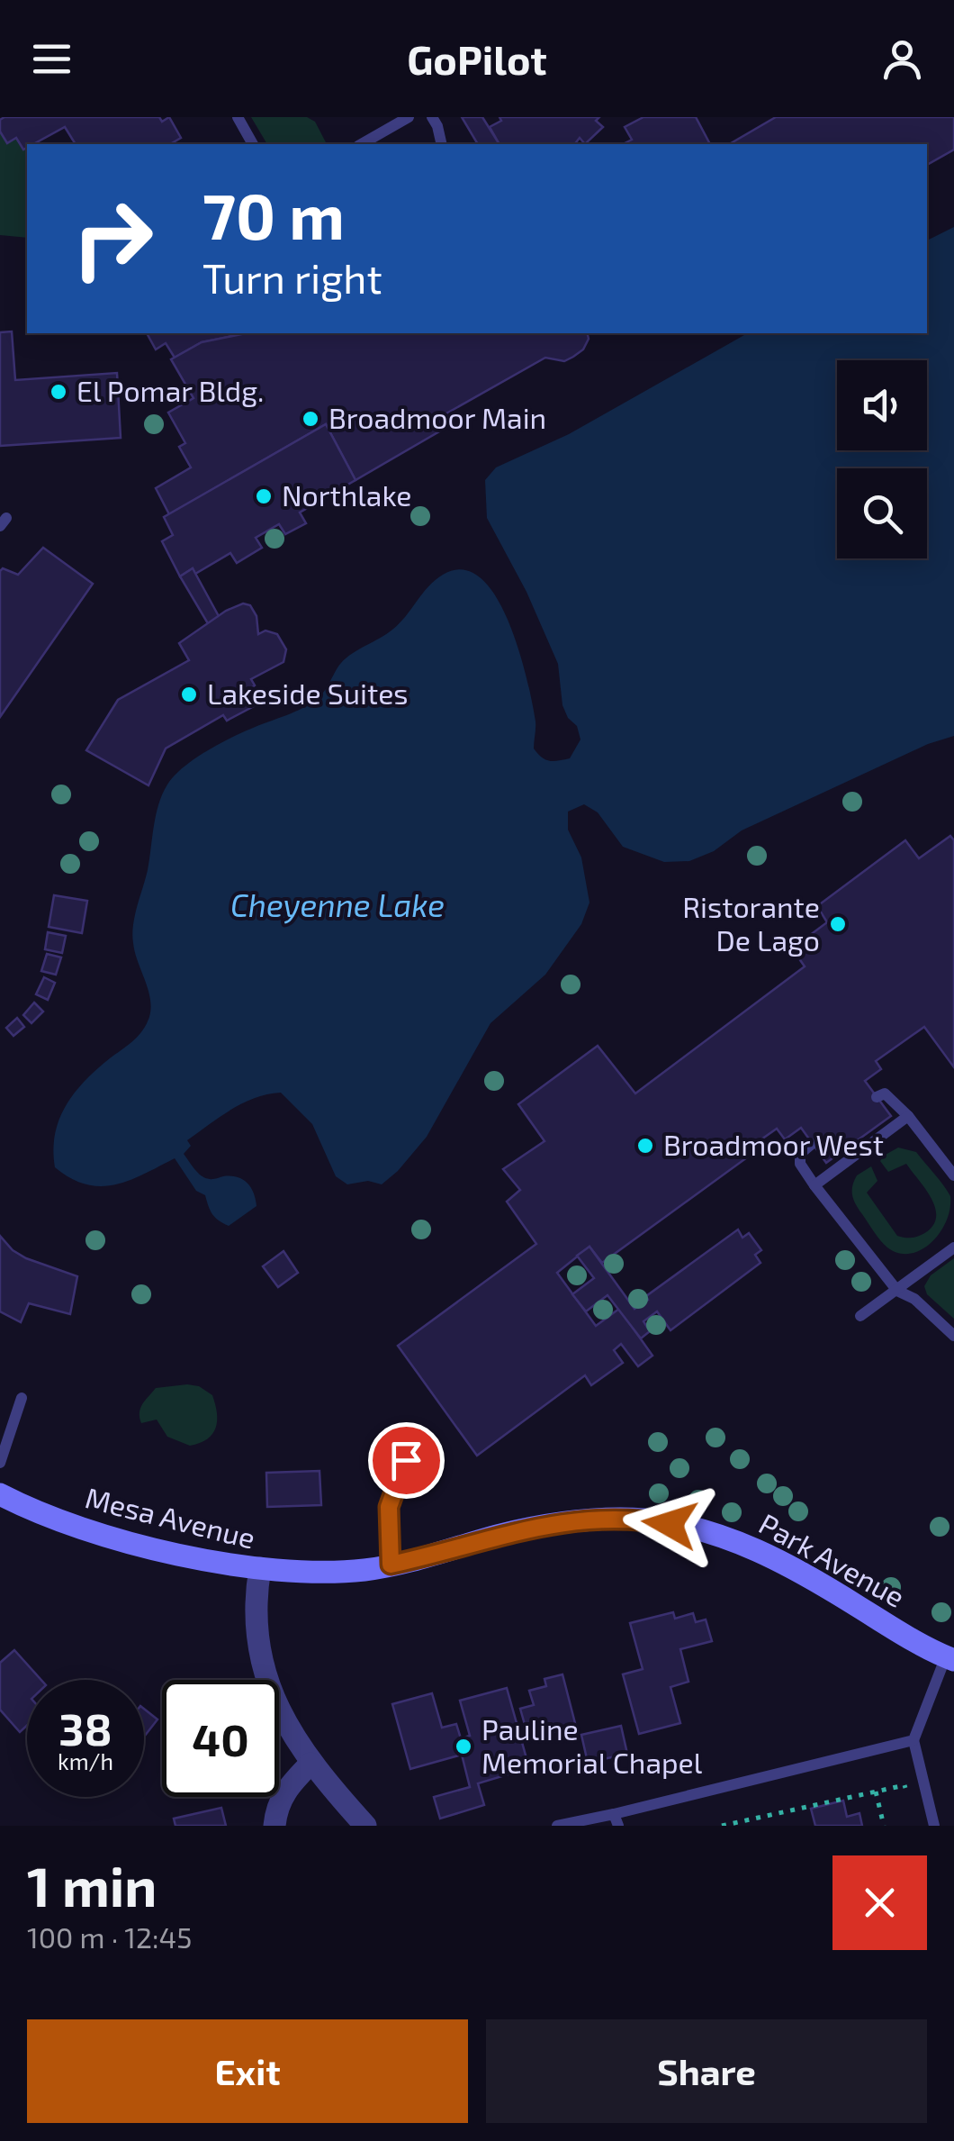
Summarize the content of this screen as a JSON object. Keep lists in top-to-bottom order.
{
  "streets": {
    "street": ["Mesa Avenue", "Park Avenue"]
  },
  "crossings": [
    ["Mesa Avenue", "Park Avenue"]
  ],
  "water": ["Cheyenne Lake"],
  "places": [
    "El Pomar Bldg.",
    "Broadmoor Main",
    "Northlake",
    "Lakeside Suites",
    "Ristorante De Lago",
    "Broadmoor West",
    "Pauline Memorial Chapel"
  ],
  "page": {
    "header": "GoPilot",
    "turn": ["70 m", "Turn right"],
    "speed": "38 km/h",
    "limit": "40",
    "heading": ["1 min", "100 m · 12:45"],
    "buttons": ["Exit", "Share"]
  }
}
